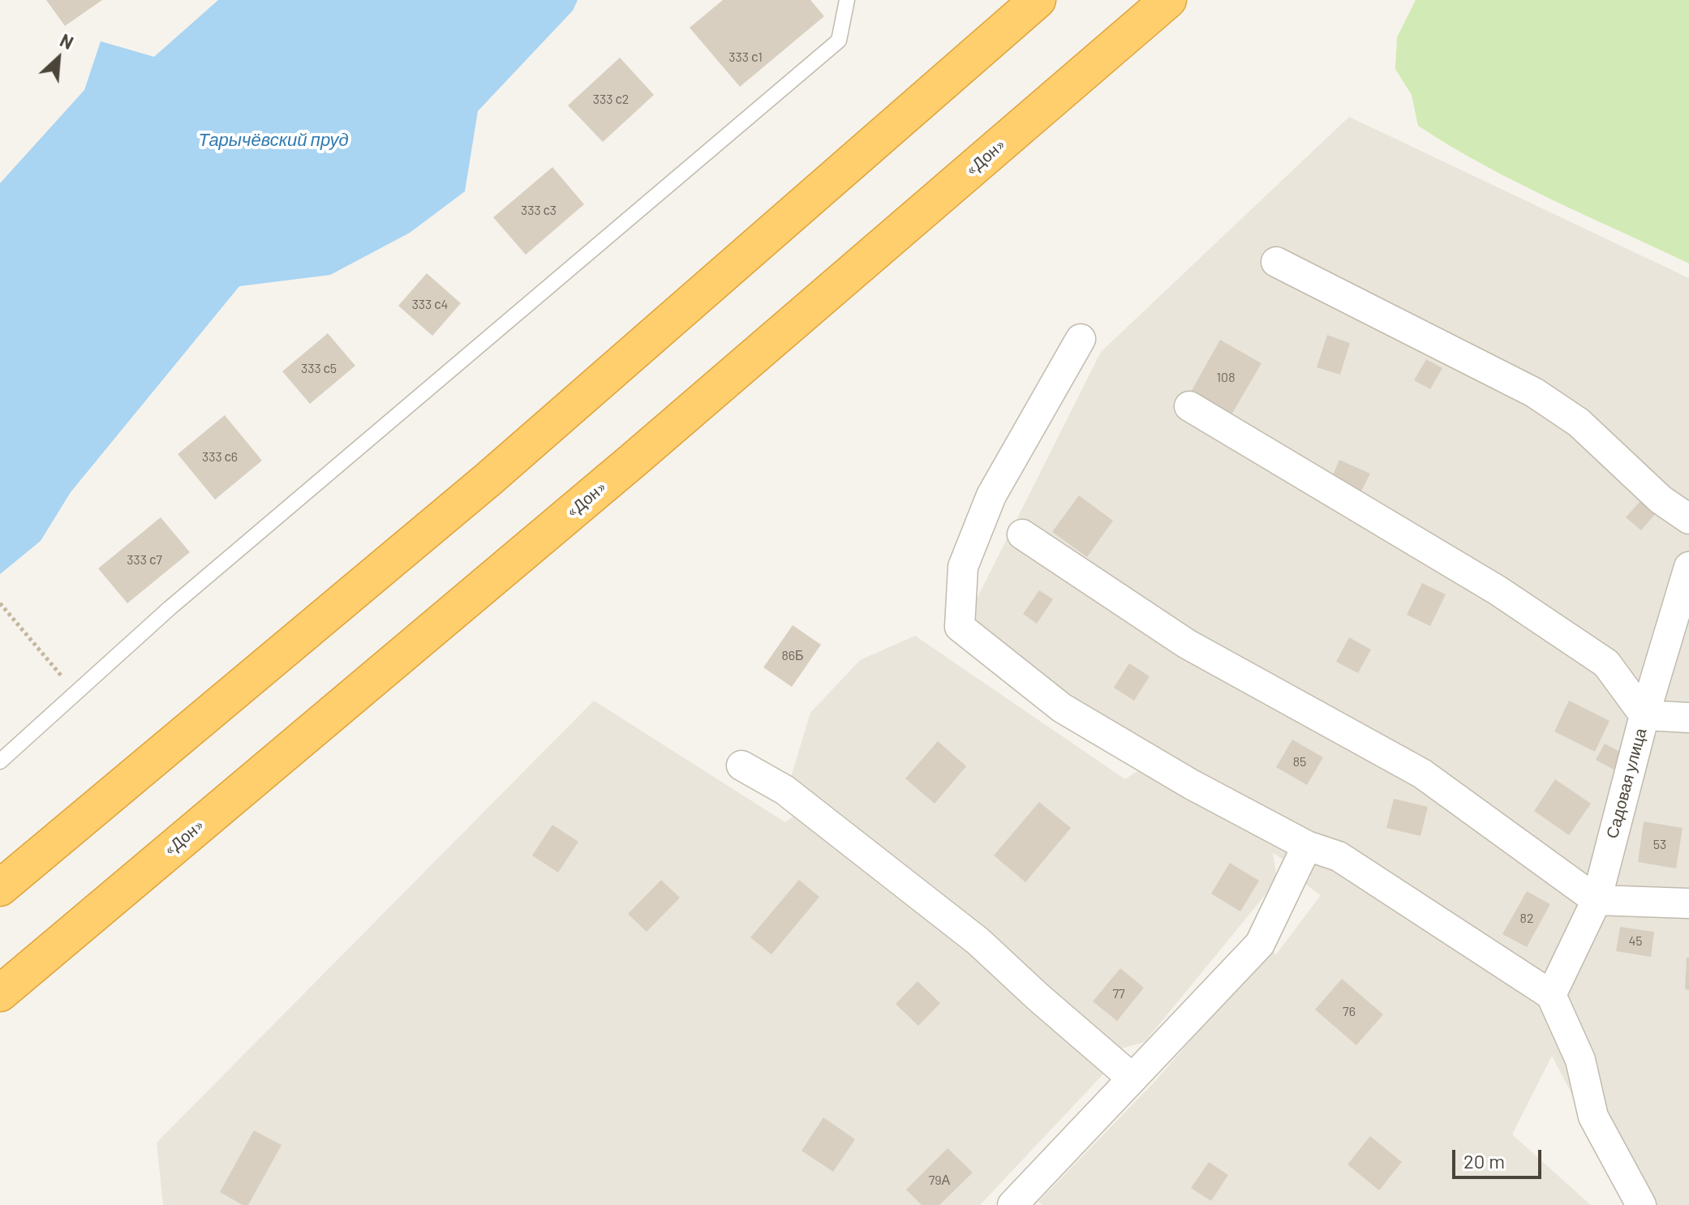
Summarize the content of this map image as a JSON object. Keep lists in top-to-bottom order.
{
  "streets": {
    "highway": ["«Дон»"],
    "street": ["Садовая улица"]
  },
  "water": ["Тарычёвский пруд"],
  "house_numbers": [
    "333 с1",
    "333 с2",
    "333 с3",
    "333 с4",
    "333 с5",
    "108",
    "333 с6",
    "333 с7",
    "86Б",
    "85",
    "53",
    "82",
    "45",
    "77",
    "76",
    "79А"
  ],
  "scale_bar": "20 m",
  "north": "top right"
}
